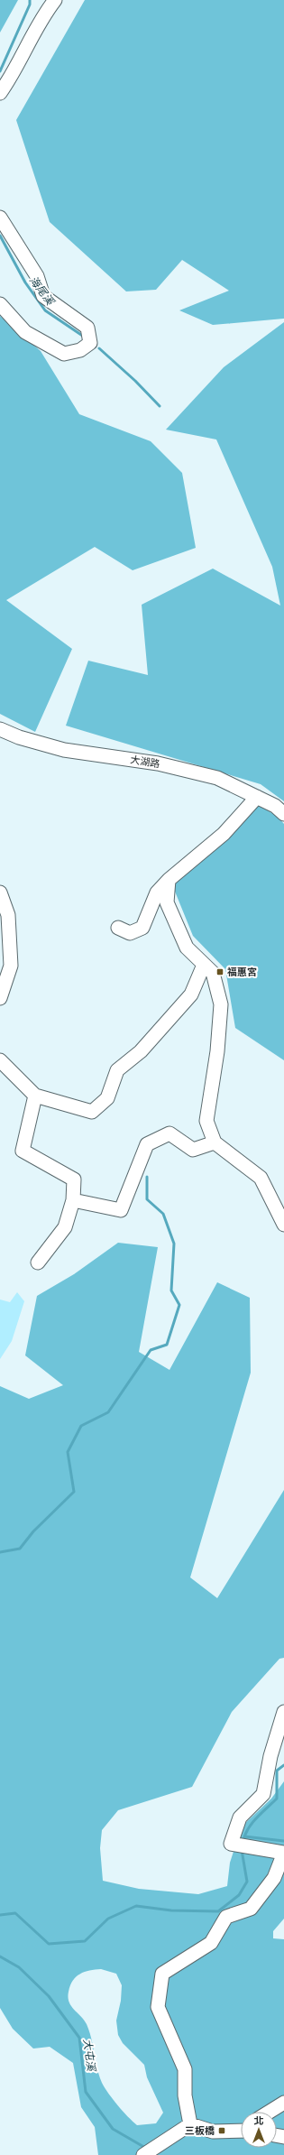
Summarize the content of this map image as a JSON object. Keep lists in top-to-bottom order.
{
  "streets": {
    "street": ["大湖路"]
  },
  "water": ["海尾溪", "大屯溪"],
  "places": {
    "transit": ["福惠宮", "三板橋"]
  },
  "north": "top"
}
